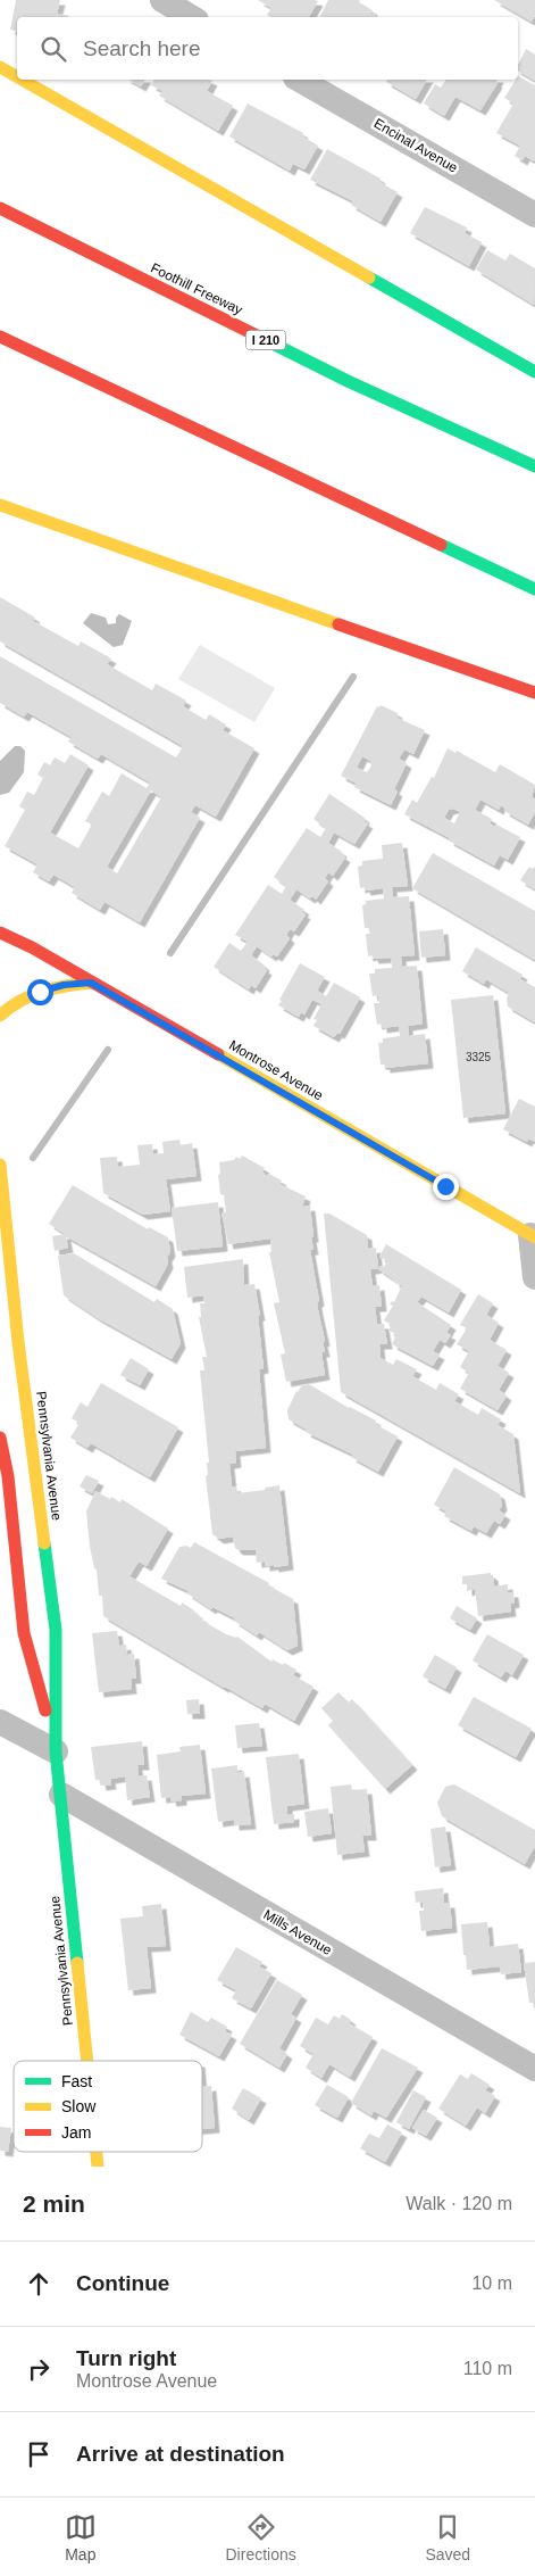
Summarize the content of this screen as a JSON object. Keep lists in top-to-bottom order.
{
  "streets": {
    "main road": [
      "Foothill Freeway",
      "I 210",
      "Montrose Avenue",
      "Pennsylvania Avenue"
    ],
    "street": ["Encinal Avenue", "Mills Avenue"]
  },
  "crossings": [
    ["Pennsylvania Avenue", "Mills Avenue"]
  ],
  "house_numbers": ["3325"],
  "legend": ["Fast", "Slow", "Jam"],
  "page": {
    "search": "Search here",
    "heading": ["2 min", "Walk · 120 m"],
    "list": [
      ["Continue", "10 m"],
      ["Turn right", "Montrose Avenue", "110 m"],
      "Arrive at destination"
    ],
    "nav": ["Map", "Directions", "Saved"]
  }
}
